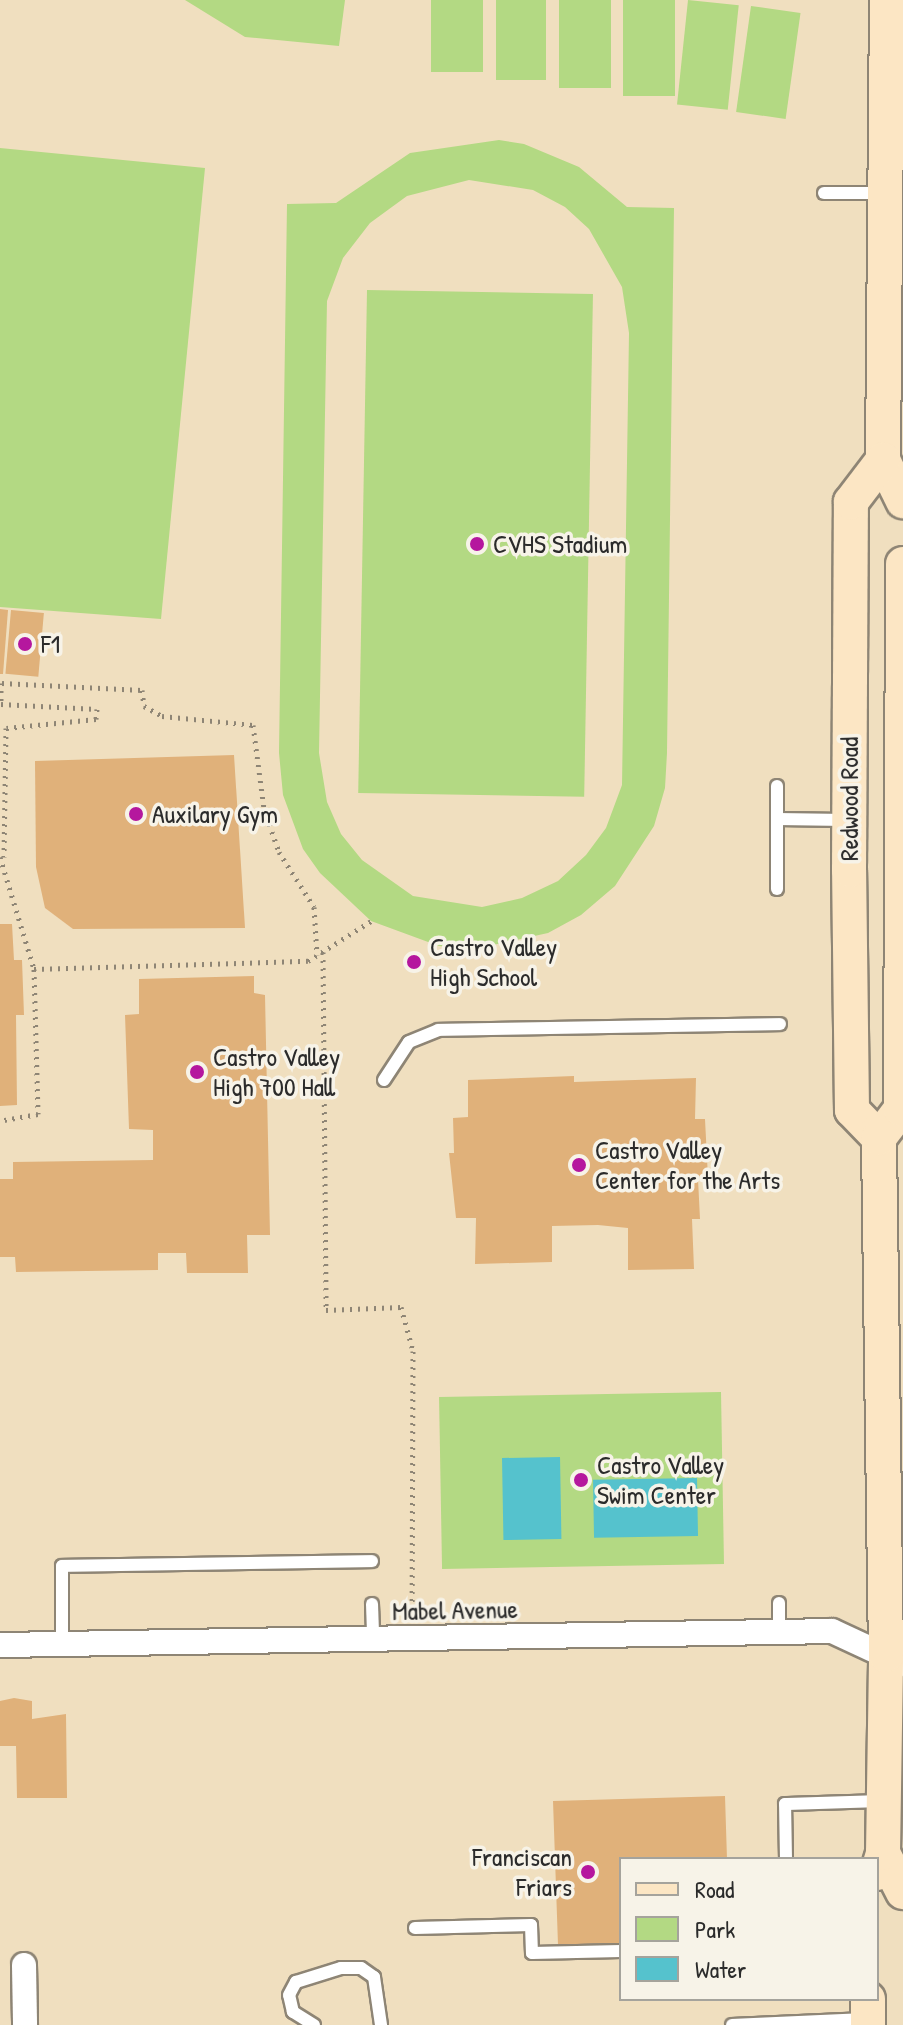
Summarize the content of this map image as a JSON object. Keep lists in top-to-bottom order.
{
  "streets": {
    "main road": ["Redwood Road"],
    "street": ["Mabel Avenue"]
  },
  "places": [
    "CVHS Stadium",
    "F1",
    "Auxilary Gym",
    "Castro Valley High School",
    "Castro Valley High 700 Hall",
    "Castro Valley Center for the Arts",
    "Castro Valley Swim Center",
    "Franciscan Friars"
  ],
  "legend": ["Road", "Park", "Water"]
}
